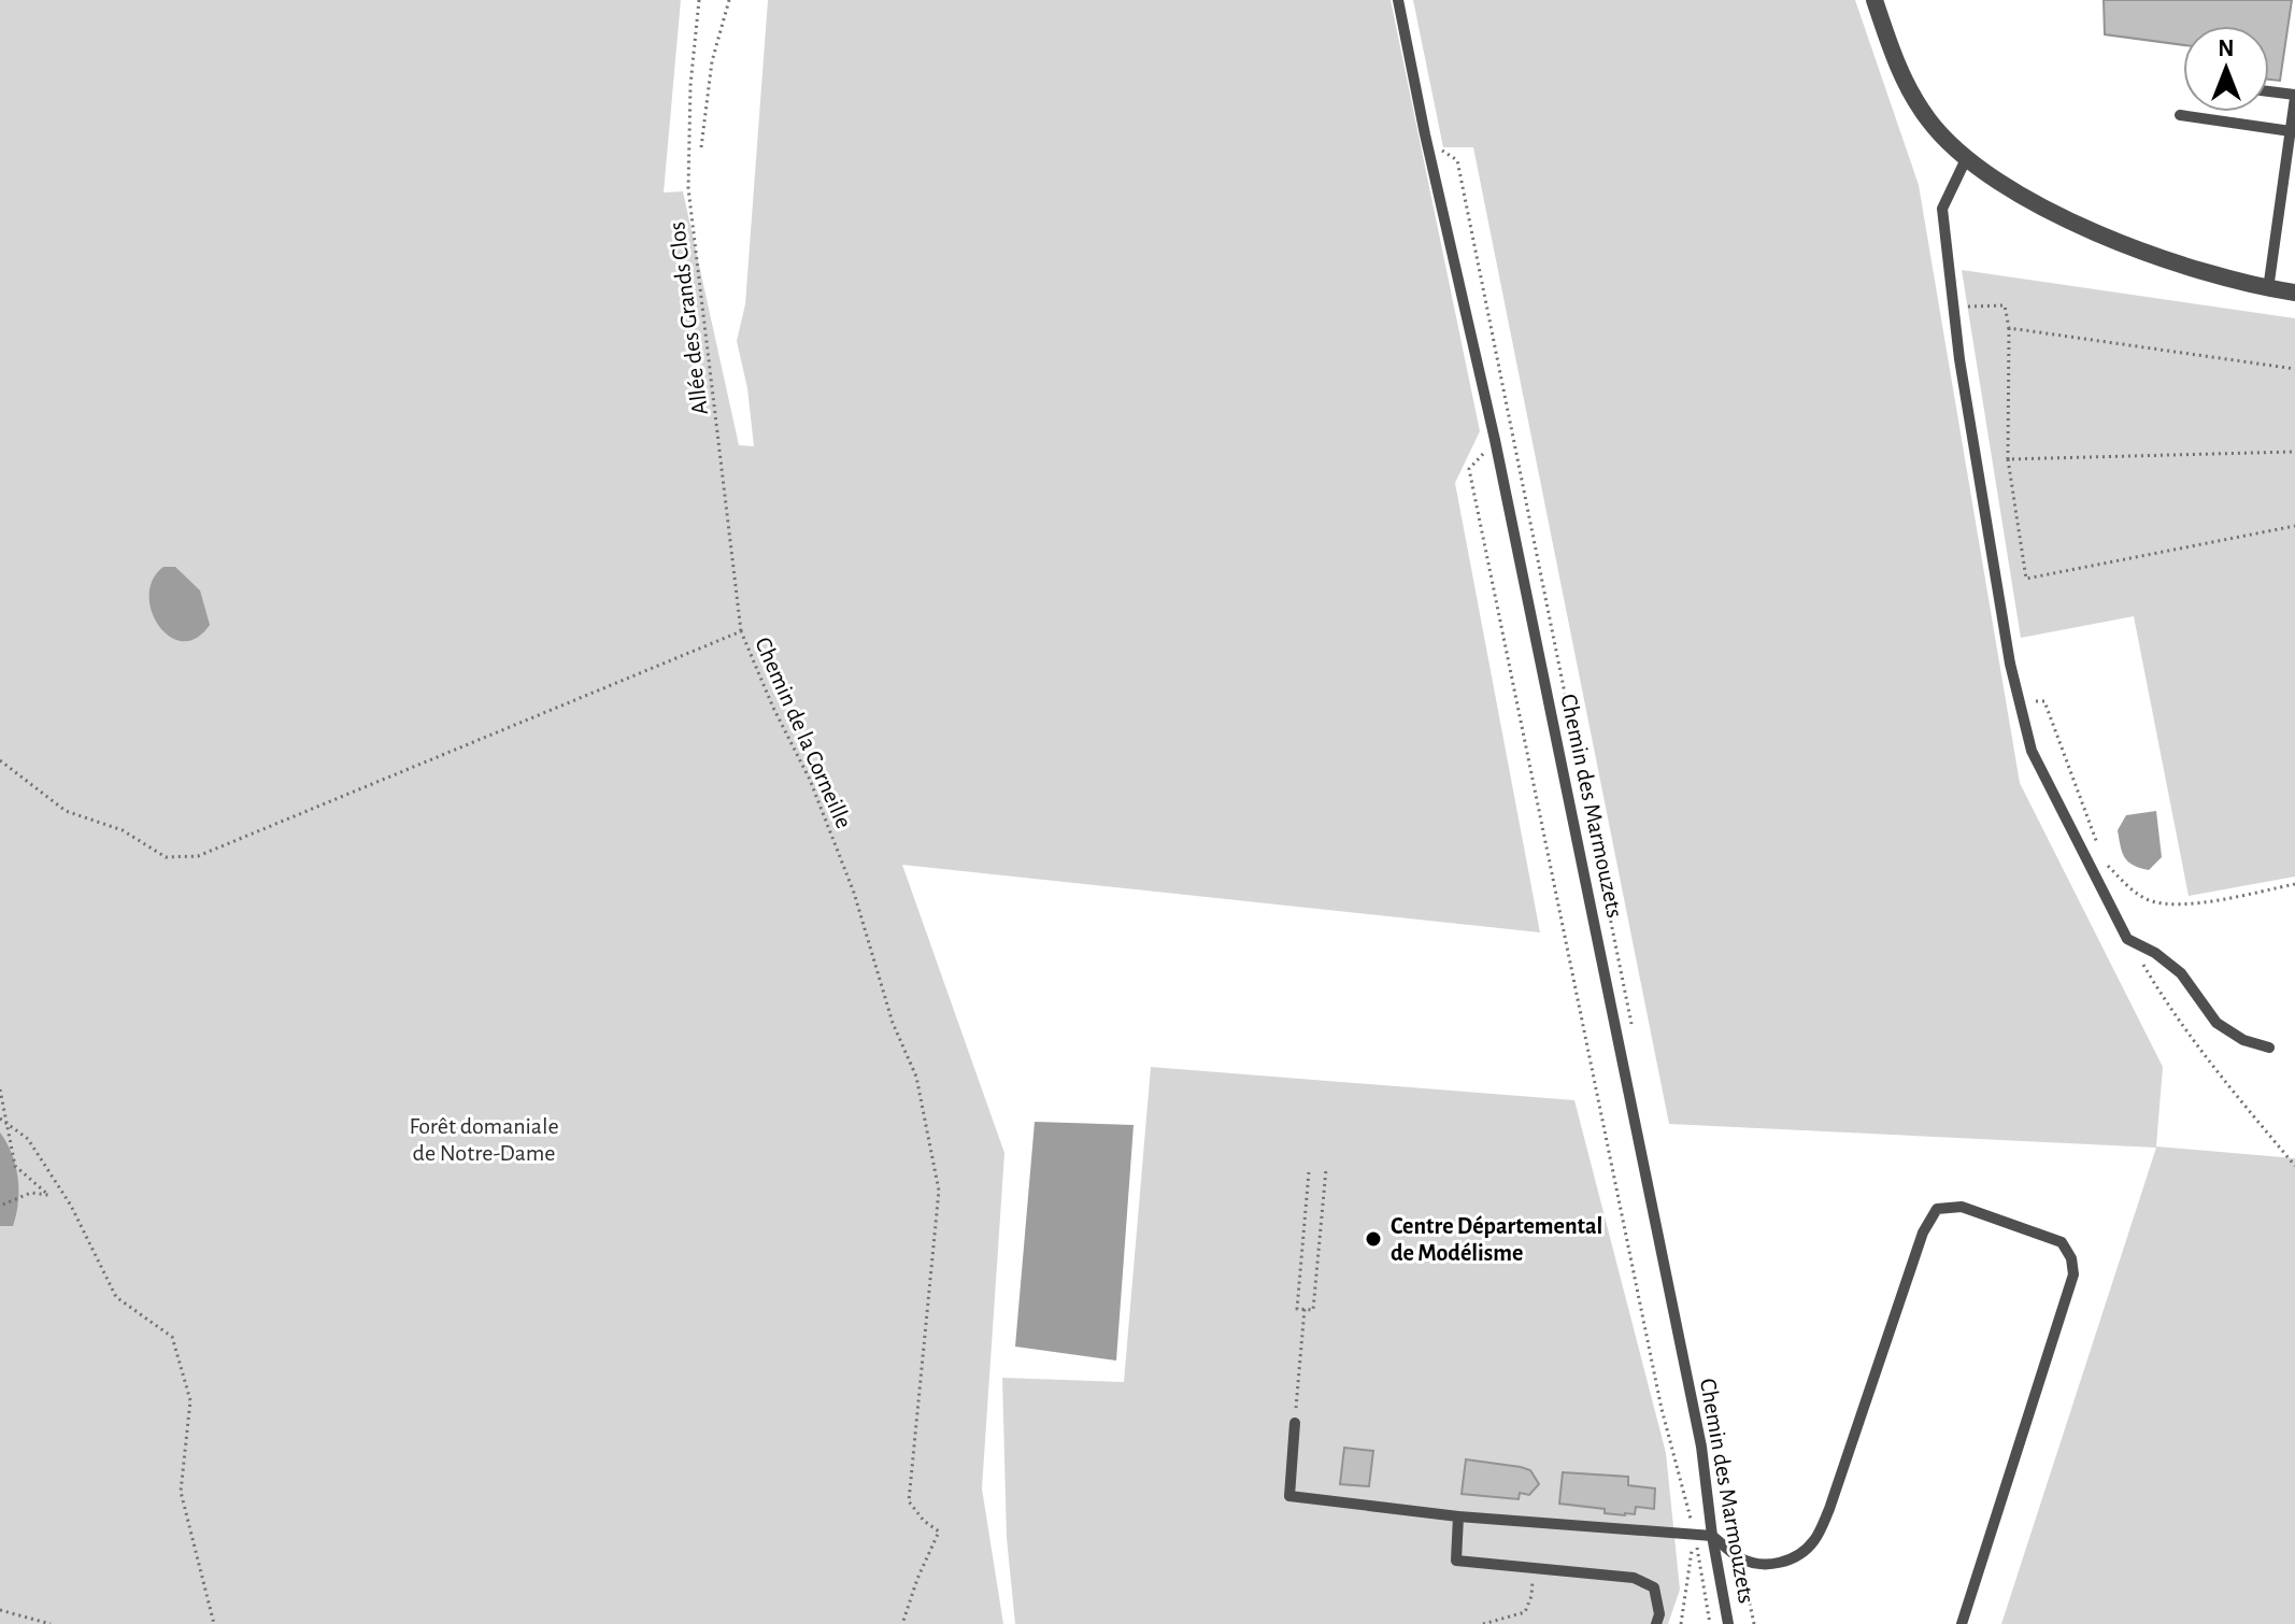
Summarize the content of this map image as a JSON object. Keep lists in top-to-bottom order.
{
  "streets": {
    "lane": ["Chemin des Marmouzets"],
    "path": ["Allée des Grands Clos", "Chemin de la Corneille"]
  },
  "crossings": [
    ["Allée des Grands Clos", "Chemin de la Corneille"]
  ],
  "parks": ["Forêt domaniale de Notre-Dame"],
  "places": ["Centre Départemental de Modélisme"],
  "north": "top"
}
